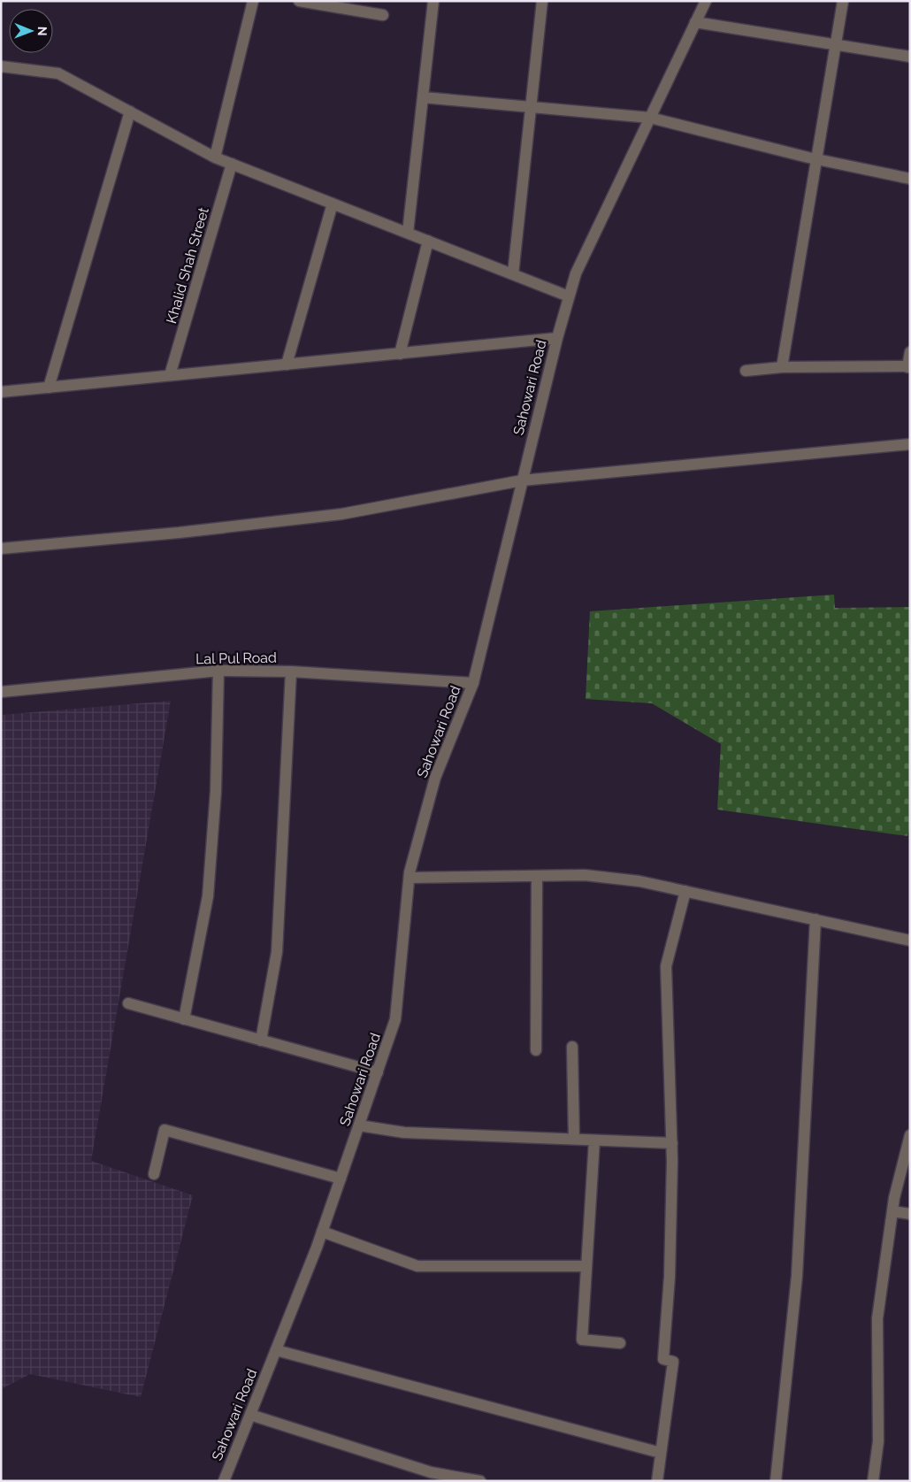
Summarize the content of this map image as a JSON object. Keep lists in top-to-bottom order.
{
  "streets": {
    "street": ["Khalid Shah Street", "Sahowari Road", "Lal Pul Road"]
  },
  "crossings": [
    ["Sahowari Road", "Lal Pul Road"]
  ],
  "north": "right"
}
